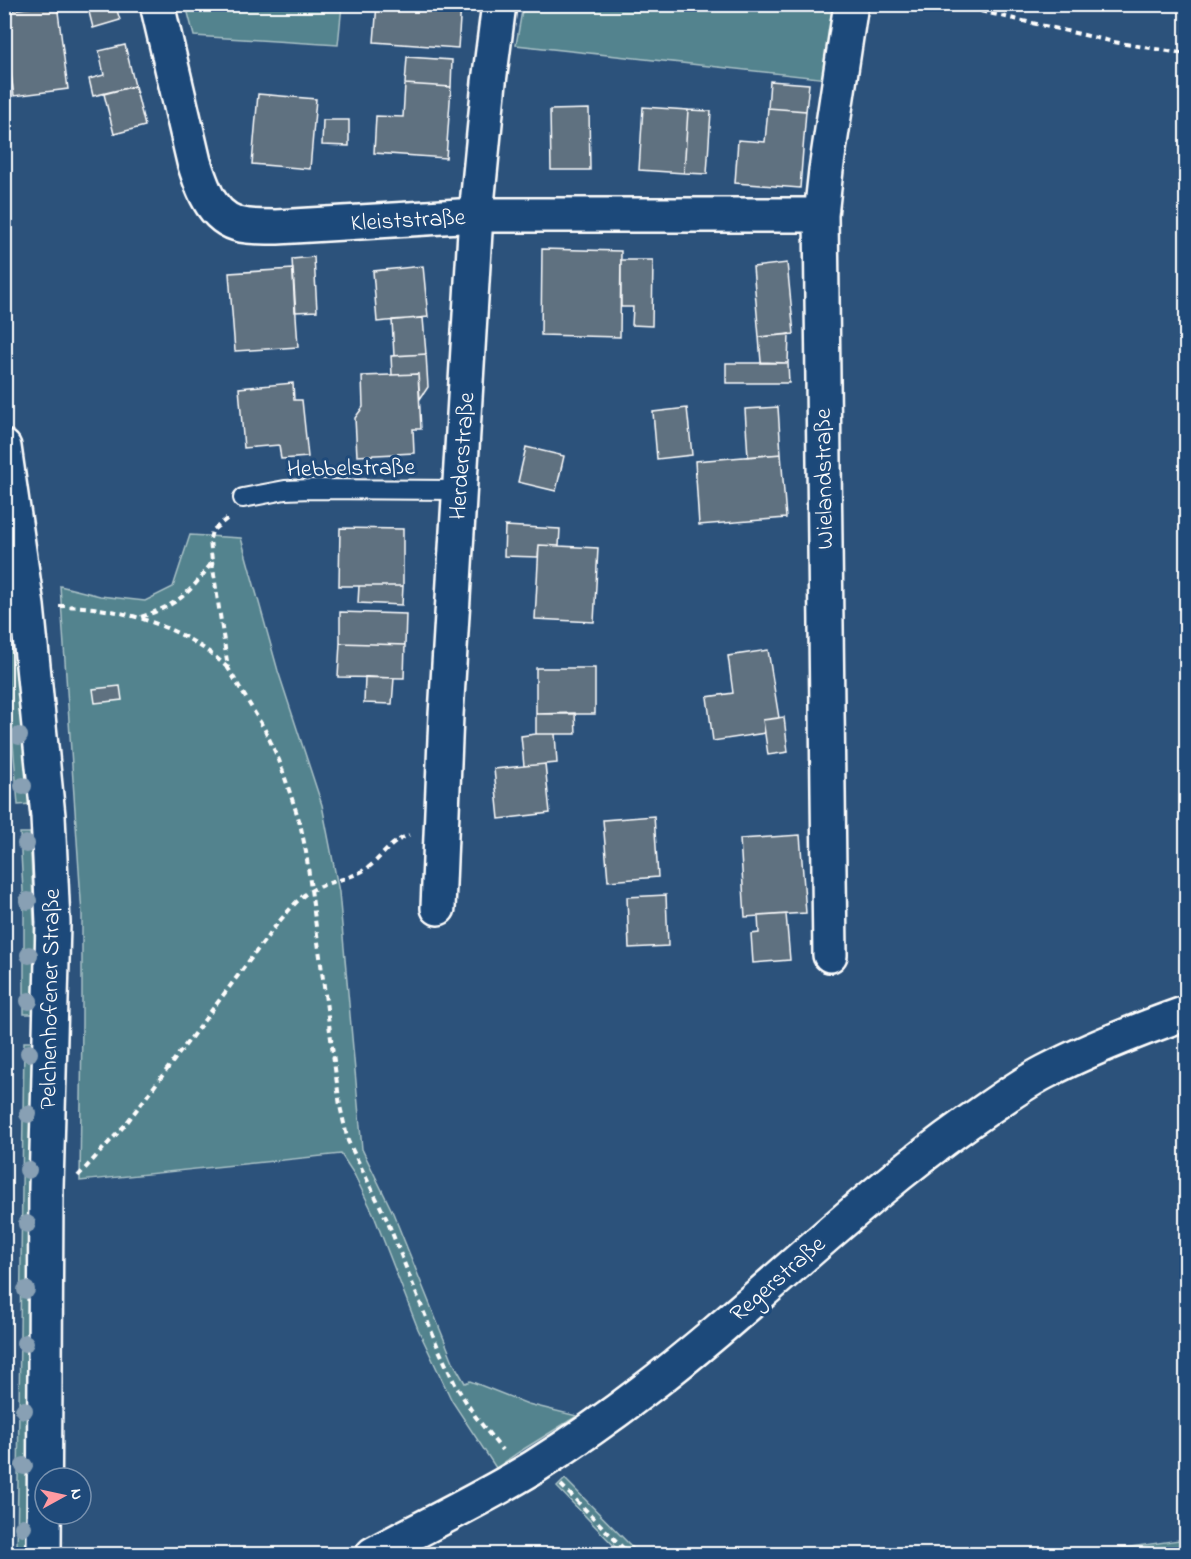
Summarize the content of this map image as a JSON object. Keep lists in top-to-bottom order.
{
  "streets": {
    "street": [
      "Kleiststraße",
      "Herderstraße",
      "Wielandstraße",
      "Pelchenhofener Straße",
      "Regerstraße"
    ],
    "lane": ["Hebbelstraße"]
  },
  "crossings": [
    ["Kleiststraße", "Herderstraße"],
    ["Kleiststraße", "Wielandstraße"],
    ["Herderstraße", "Hebbelstraße"]
  ],
  "north": "right"
}
